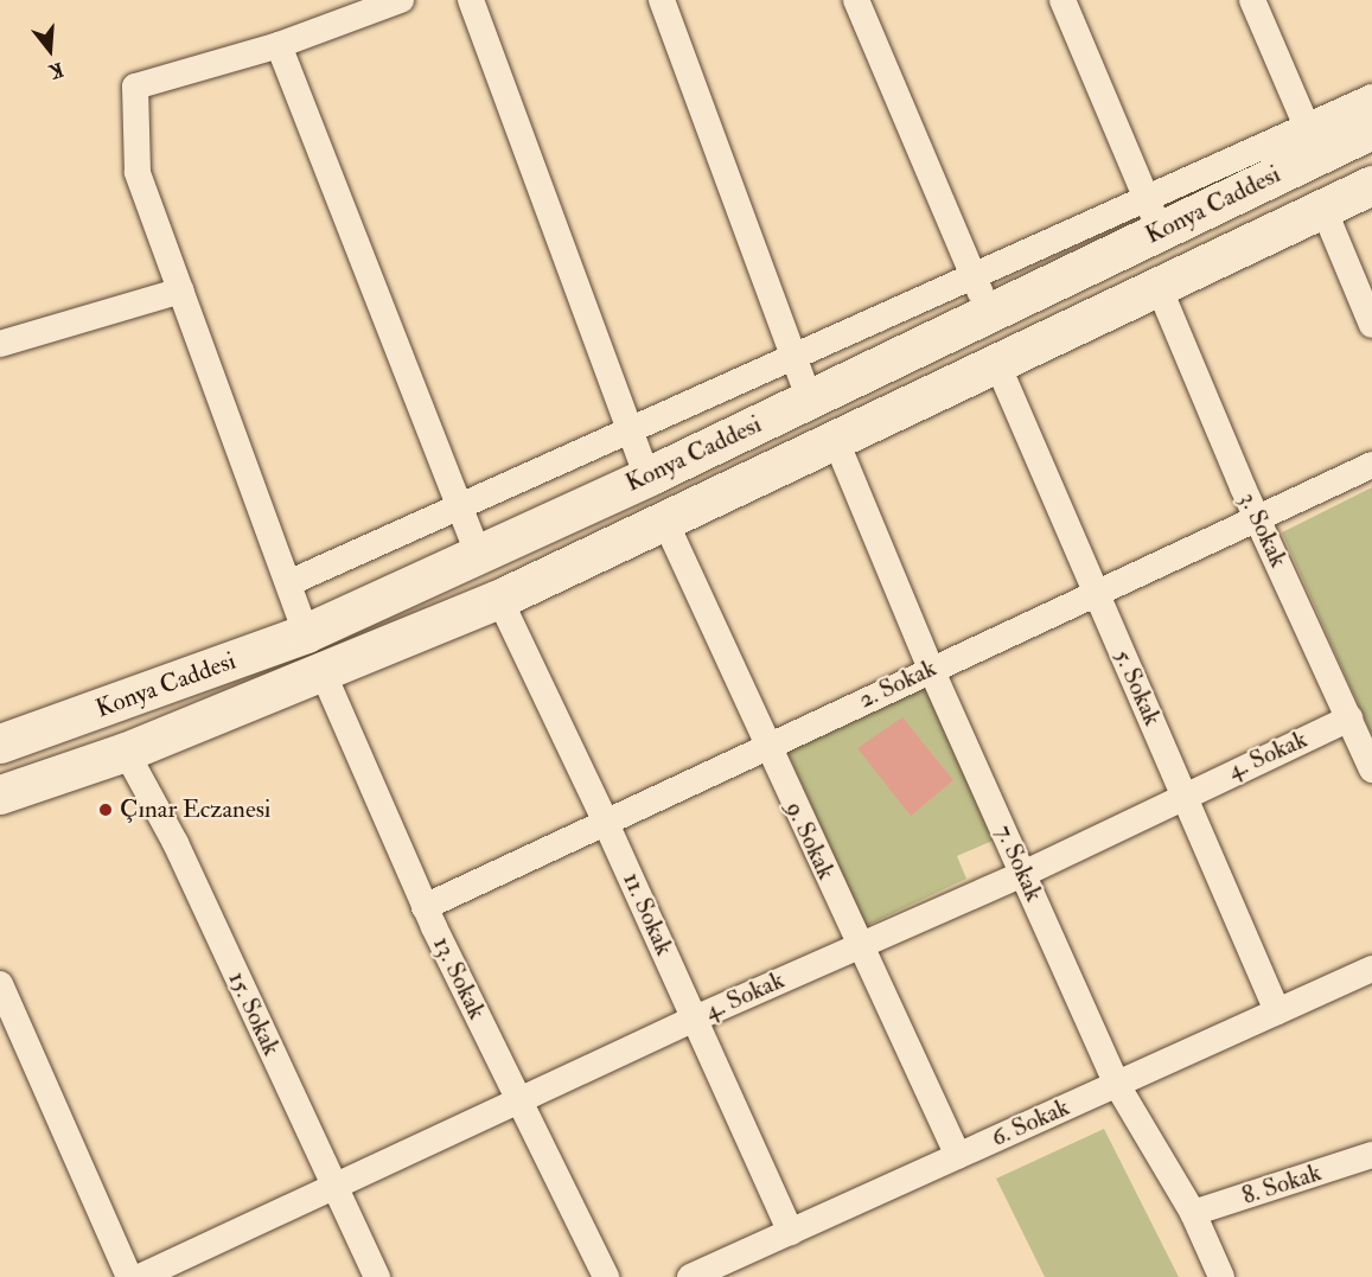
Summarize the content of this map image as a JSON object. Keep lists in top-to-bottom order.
{
  "streets": {
    "main road": ["Konya Caddesi"],
    "street": [
      "3. Sokak",
      "2. Sokak",
      "5. Sokak",
      "4. Sokak",
      "9. Sokak",
      "7. Sokak",
      "11. Sokak",
      "13. Sokak",
      "15. Sokak",
      "6. Sokak",
      "8. Sokak"
    ]
  },
  "crossings": [
    ["Konya Caddesi", "3. Sokak"],
    ["Konya Caddesi", "5. Sokak"],
    ["Konya Caddesi", "9. Sokak"],
    ["Konya Caddesi", "7. Sokak"],
    ["Konya Caddesi", "11. Sokak"],
    ["Konya Caddesi", "13. Sokak"],
    ["Konya Caddesi", "15. Sokak"],
    ["3. Sokak", "2. Sokak"],
    ["3. Sokak", "4. Sokak"],
    ["2. Sokak", "5. Sokak"],
    ["2. Sokak", "9. Sokak"],
    ["2. Sokak", "7. Sokak"],
    ["2. Sokak", "11. Sokak"],
    ["2. Sokak", "13. Sokak"],
    ["5. Sokak", "4. Sokak"],
    ["5. Sokak", "6. Sokak"],
    ["4. Sokak", "9. Sokak"],
    ["4. Sokak", "7. Sokak"],
    ["4. Sokak", "11. Sokak"],
    ["4. Sokak", "13. Sokak"],
    ["4. Sokak", "15. Sokak"],
    ["9. Sokak", "6. Sokak"],
    ["7. Sokak", "6. Sokak"],
    ["7. Sokak", "8. Sokak"],
    ["11. Sokak", "6. Sokak"]
  ],
  "places": ["Çınar Eczanesi"],
  "north": "bottom"
}
